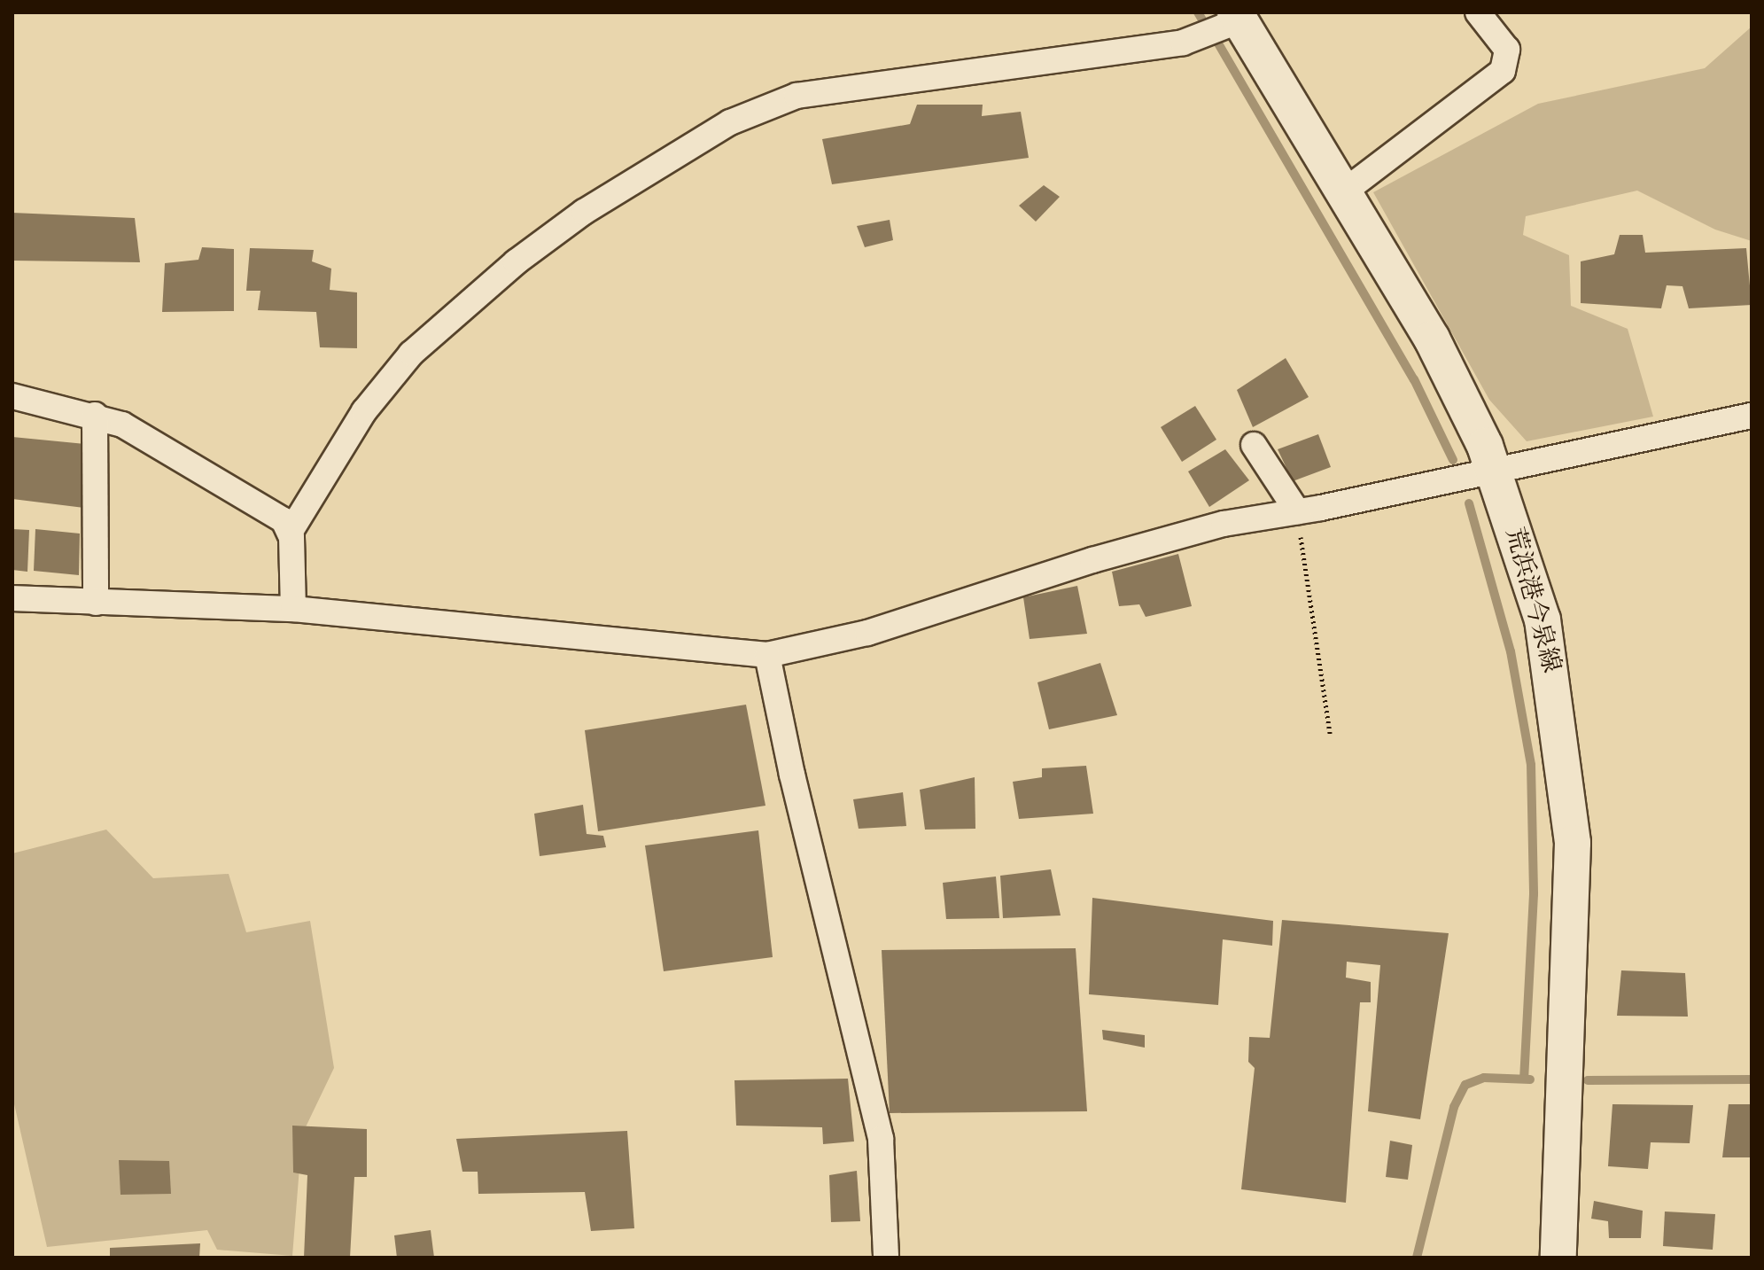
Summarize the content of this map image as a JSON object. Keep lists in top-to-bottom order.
{
  "streets": {
    "main road": ["荒浜港今泉線"]
  }
}
